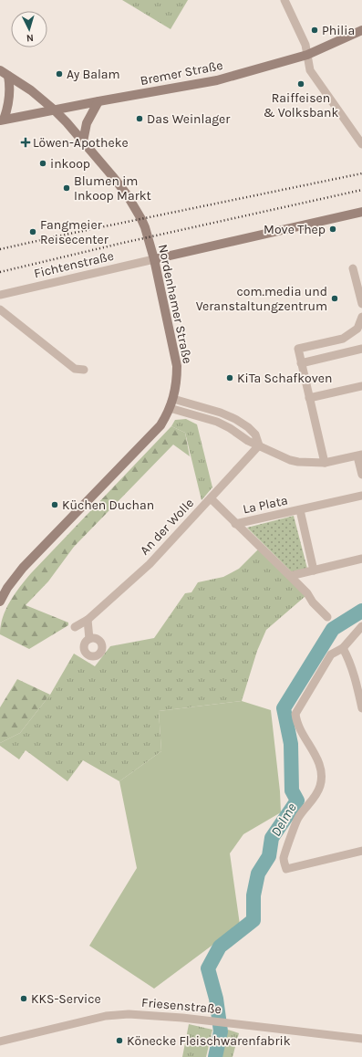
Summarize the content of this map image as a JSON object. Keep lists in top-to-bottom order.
{
  "streets": {
    "street": [
      "Bremer Straße",
      "Fichtenstraße",
      "Nordenhamer Straße",
      "La Plata",
      "An der Wolle",
      "Friesenstraße"
    ]
  },
  "crossings": [
    ["Bremer Straße", "Nordenhamer Straße"],
    ["Fichtenstraße", "Nordenhamer Straße"]
  ],
  "water": ["Delme"],
  "places": {
    "other": [
      "Philia",
      "Ay Balam",
      "Raiffeisen & Volksbank",
      "Das Weinlager",
      "inkoop",
      "Blumen im Inkoop Markt",
      "Move Thep",
      "Fangmeier Reisecenter",
      "com.media und Veranstaltungzentrum",
      "KiTa Schafkoven",
      "Küchen Duchan",
      "KKS-Service",
      "Könecke Fleischwarenfabrik"
    ],
    "health": ["Löwen-Apotheke"]
  },
  "north": "bottom"
}
